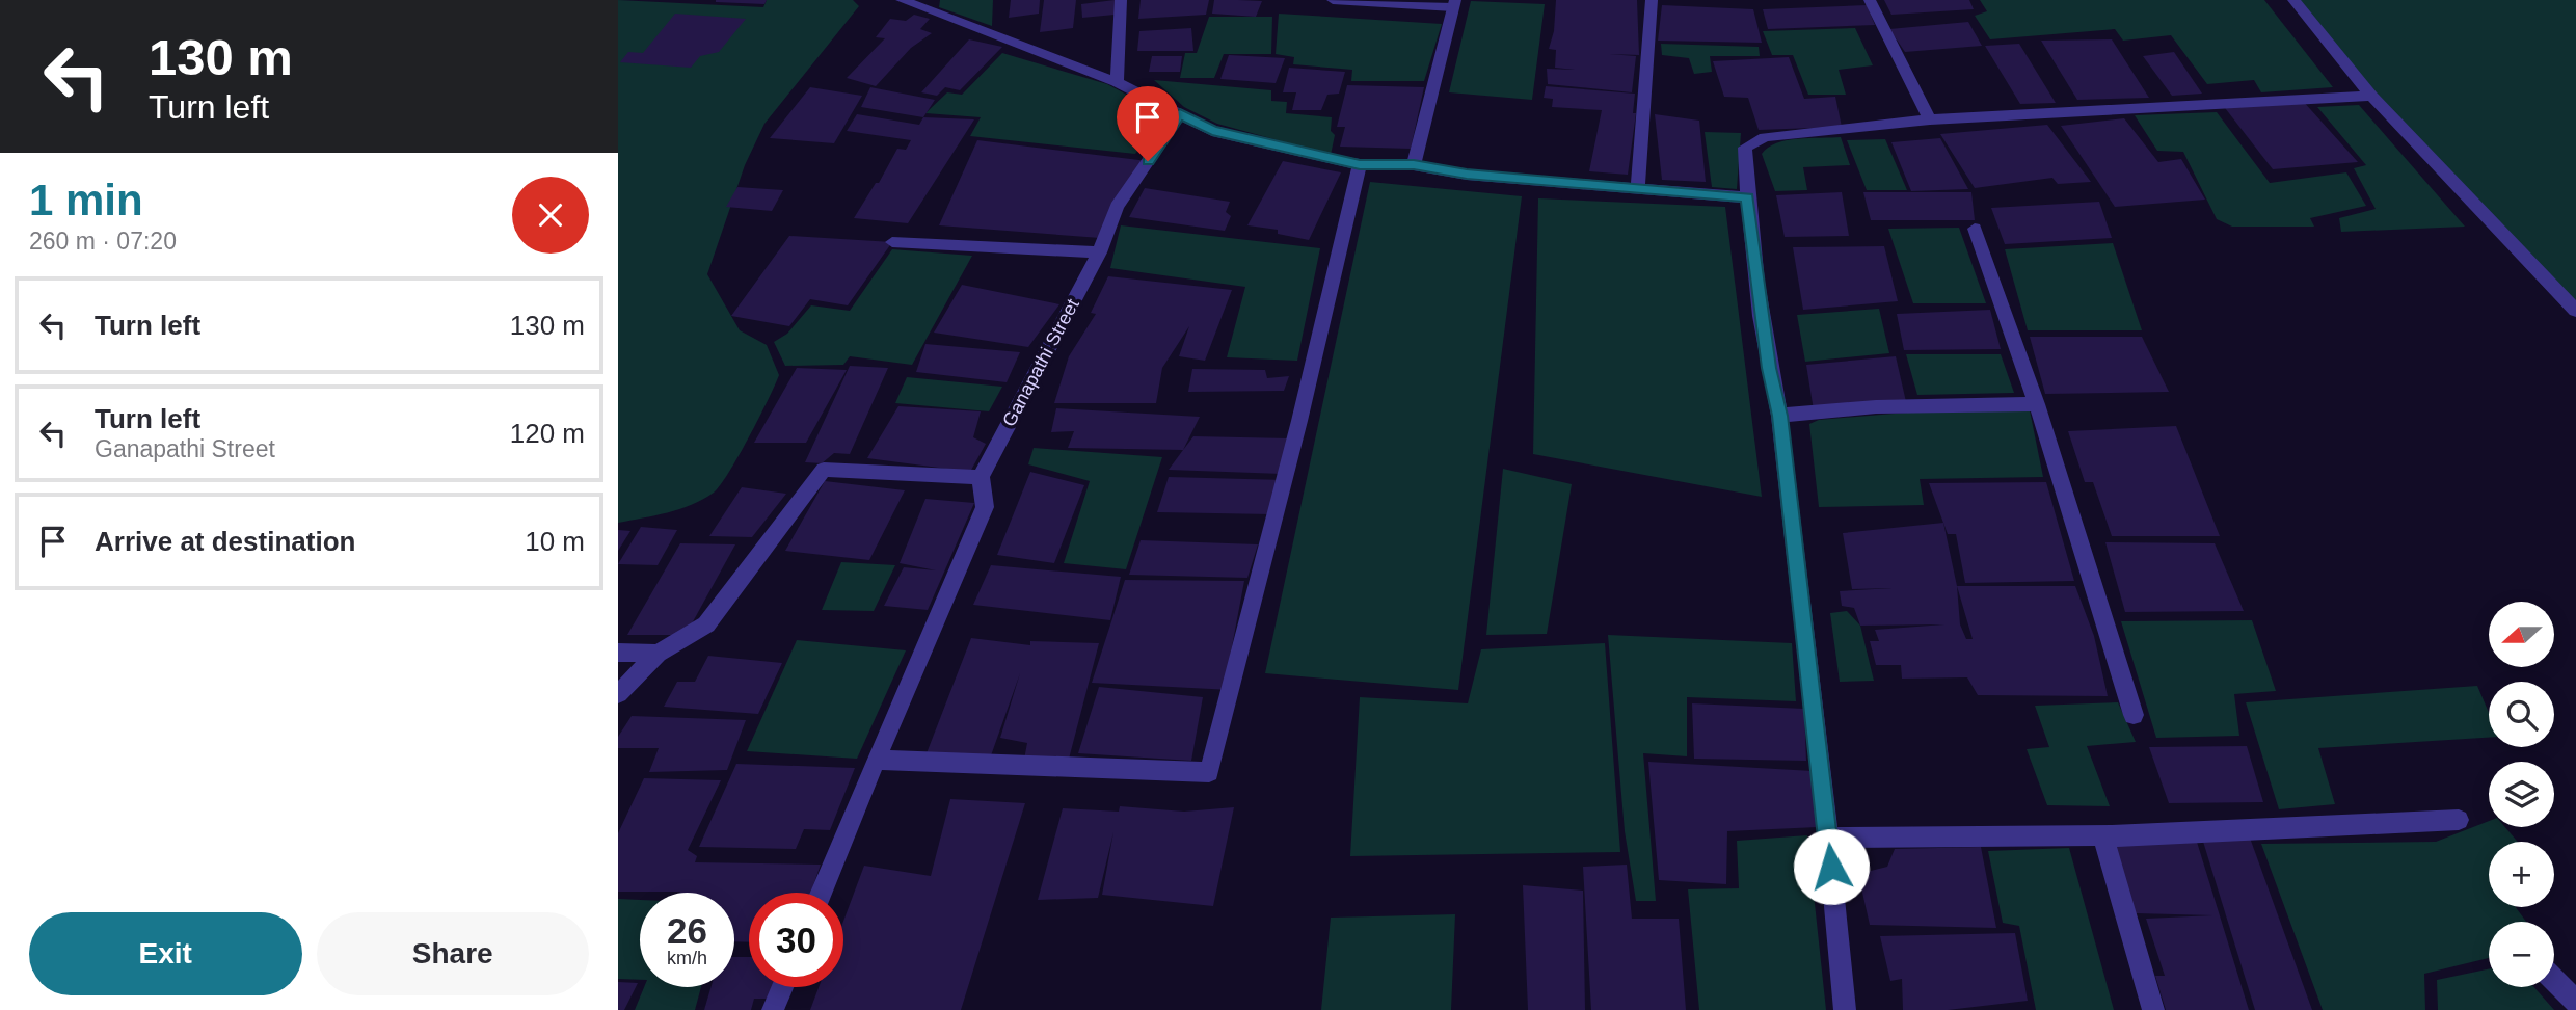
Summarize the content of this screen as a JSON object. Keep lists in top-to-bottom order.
{
  "streets": {
    "street": ["Ganapathi Street"]
  },
  "north": "left",
  "page": {
    "turn": ["130 m", "Turn left"],
    "heading": ["1 min", "260 m · 07:20"],
    "list": [
      {
        "name": "Turn left",
        "value": "130 m"
      },
      {
        "name": "Turn left",
        "note": "Ganapathi Street",
        "value": "120 m"
      },
      {
        "name": "Arrive at destination",
        "value": "10 m"
      }
    ],
    "map_buttons": ["+", "−"],
    "speed": "26 km/h",
    "limit": "30",
    "buttons": ["Exit", "Share"]
  }
}
